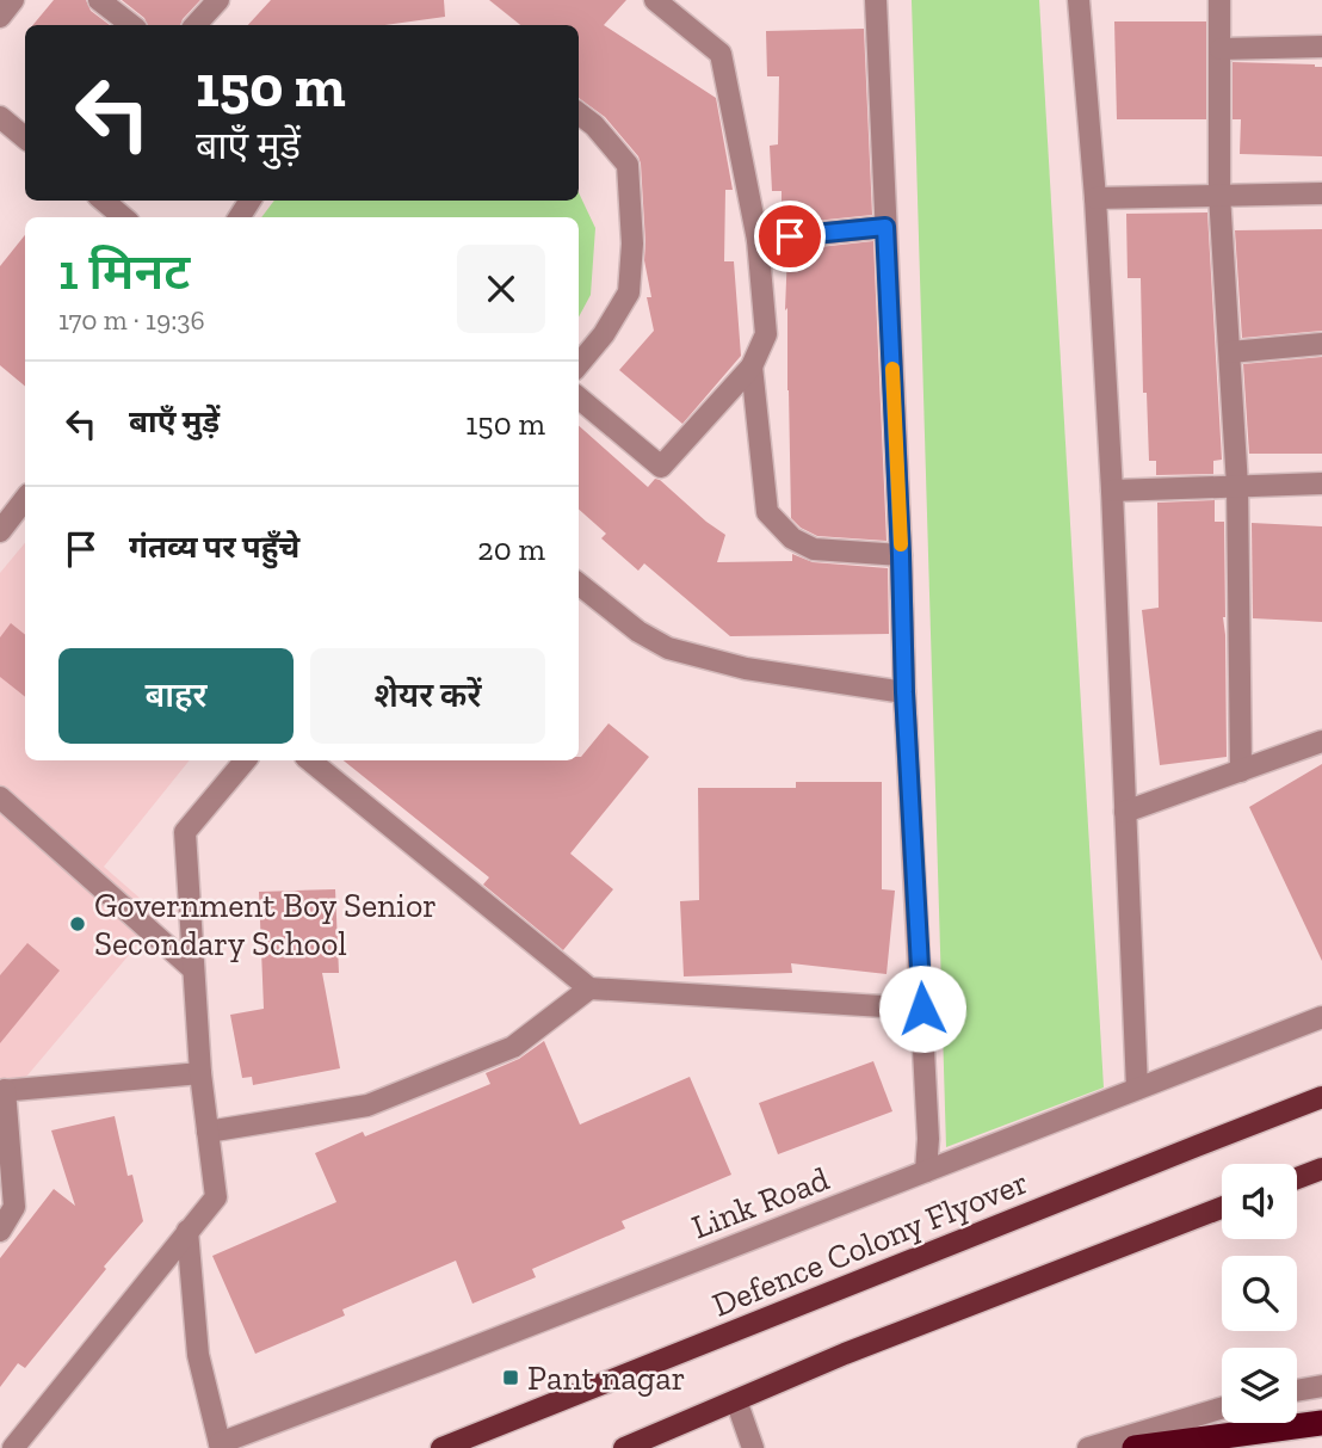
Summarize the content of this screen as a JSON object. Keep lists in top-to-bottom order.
{
  "streets": {
    "main road": ["Defence Colony Flyover"],
    "street": ["Link Road"]
  },
  "places": {
    "other": ["Government Boy Senior Secondary School"],
    "transit": ["Pant nagar"]
  },
  "page": {
    "turn": ["150 m", "बाएँ मुड़ें"],
    "heading": ["1 मिनट", "170 m · 19:36"],
    "list": [
      {
        "name": "बाएँ मुड़ें",
        "value": "150 m"
      },
      {
        "name": "गंतव्य पर पहुँचे",
        "value": "20 m"
      }
    ],
    "buttons": ["बाहर", "शेयर करें"]
  }
}
